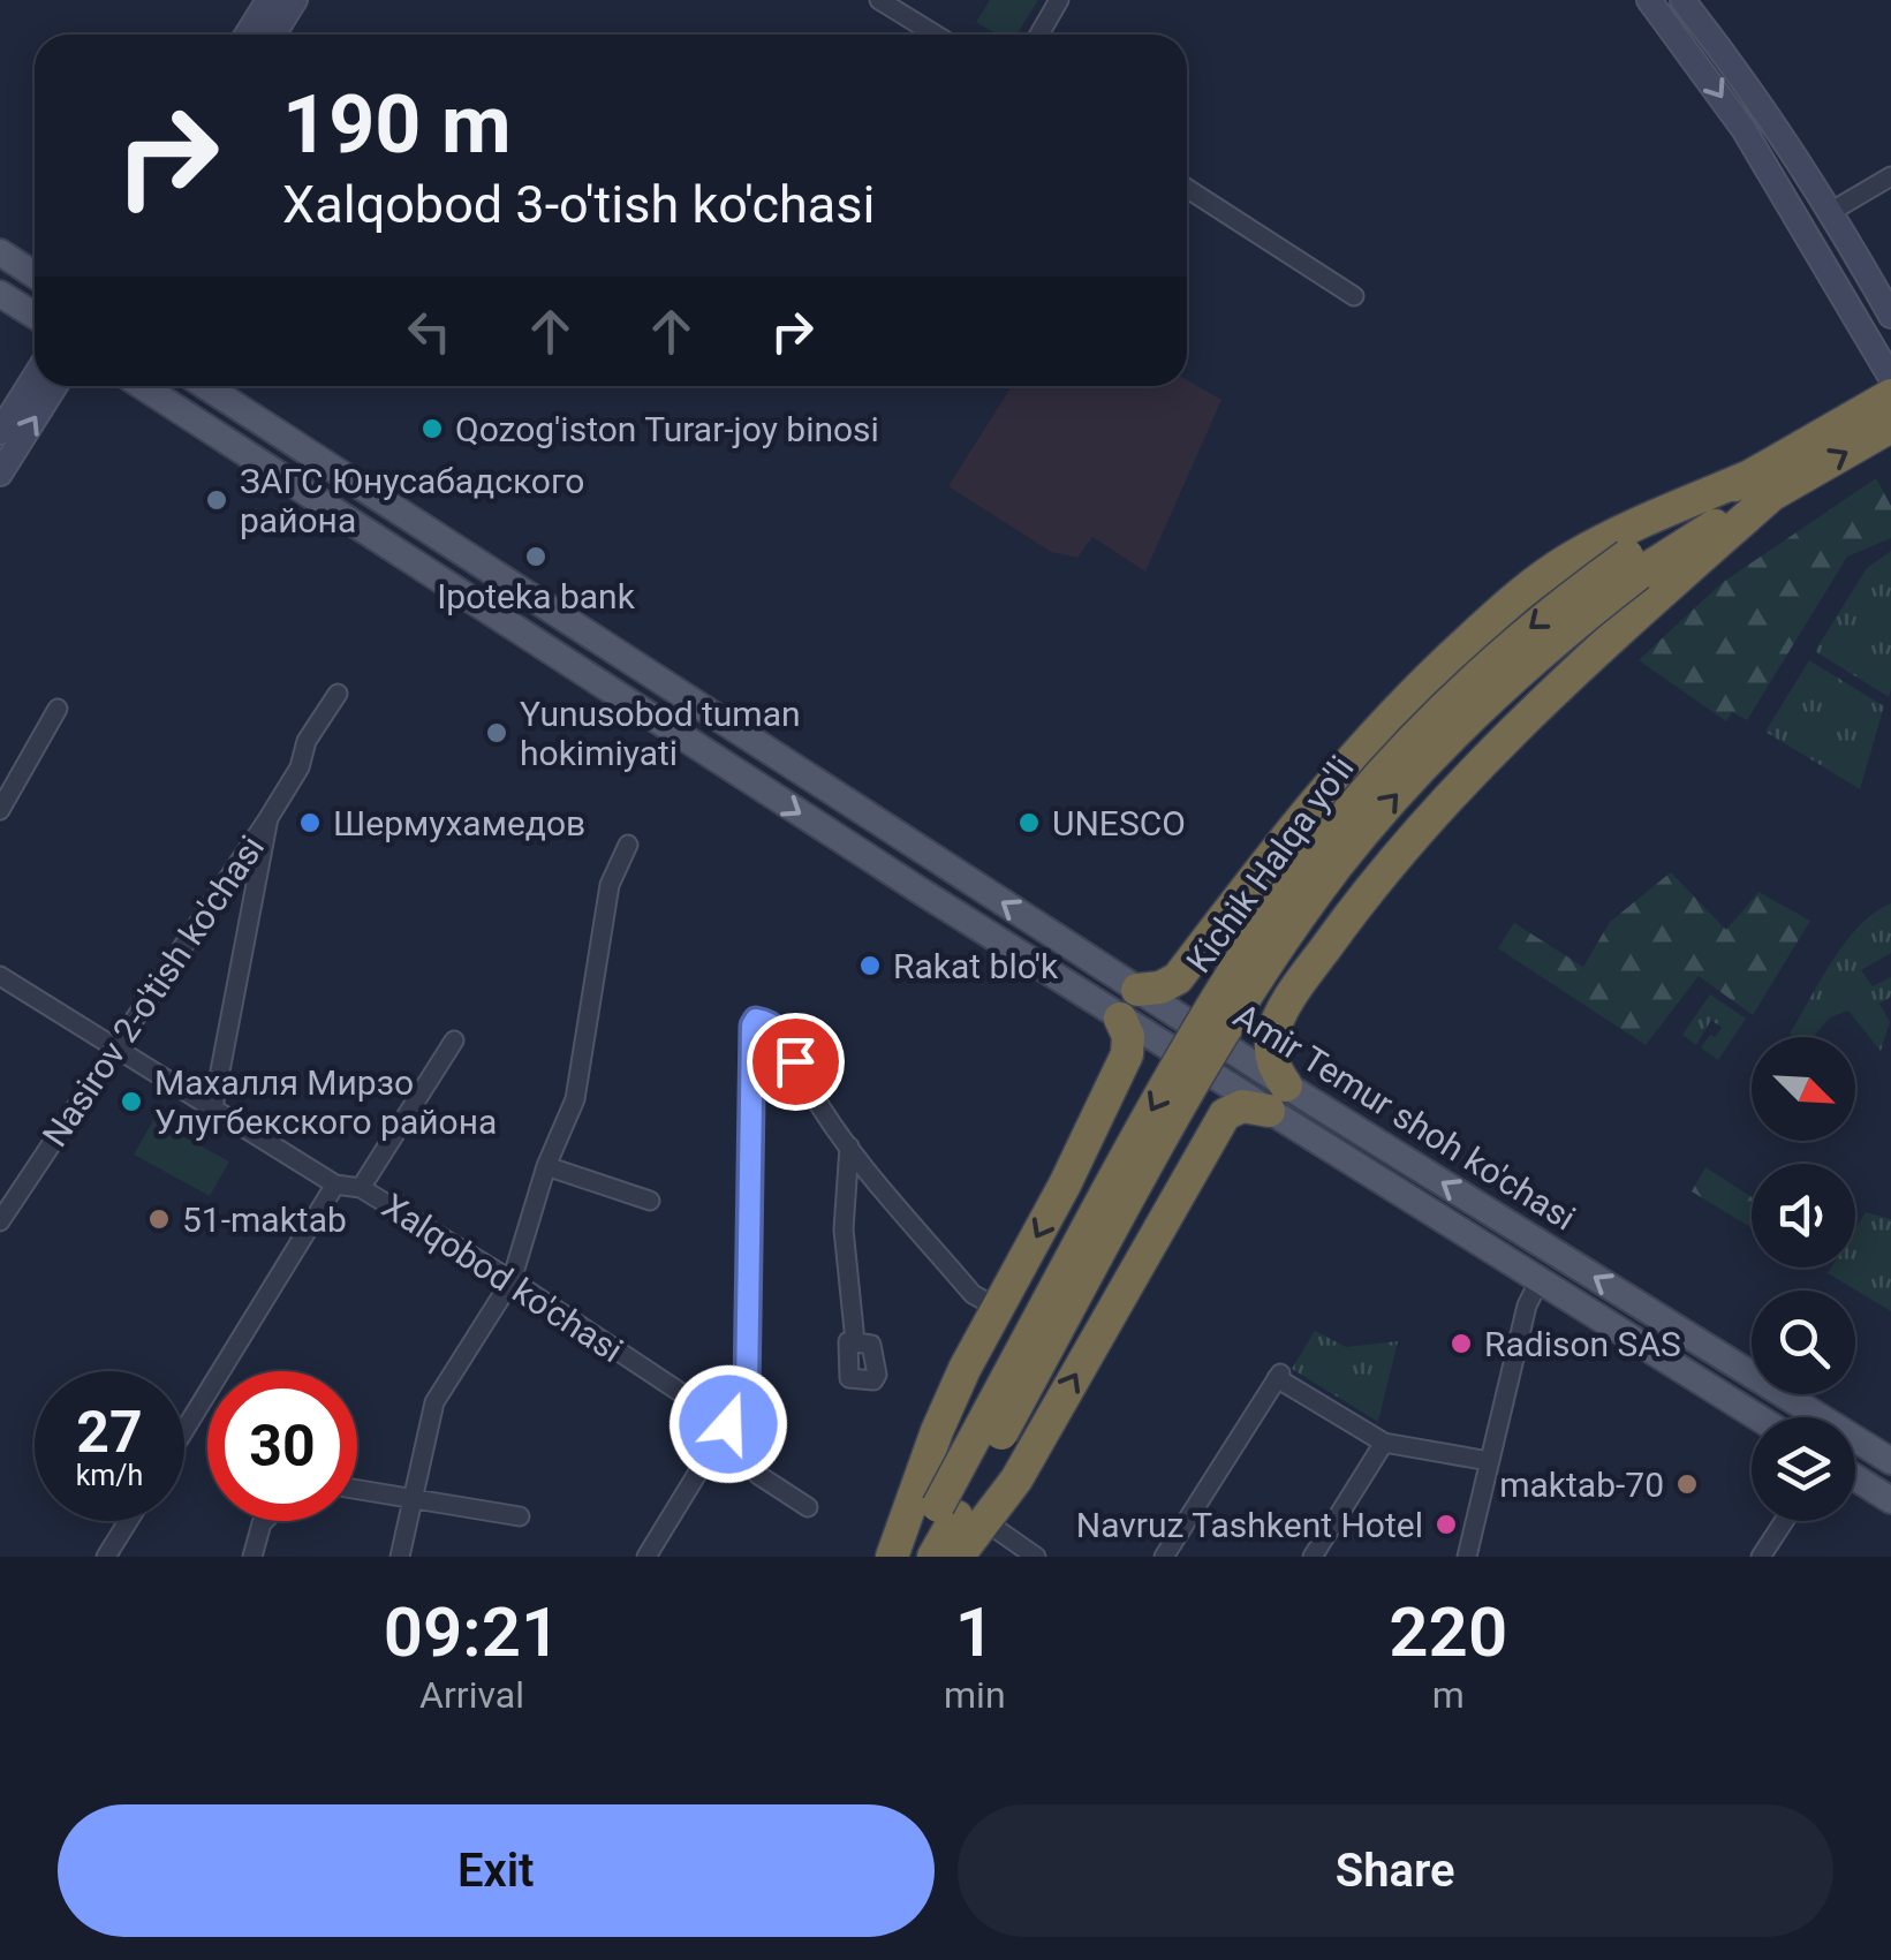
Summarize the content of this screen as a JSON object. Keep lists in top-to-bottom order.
{
  "streets": {
    "highway": ["Kichik Halqa yo'li"],
    "main road": ["Amir Temur shoh ko'chasi"],
    "street": ["Nasirov 2-o'tish ko'chasi", "Xalqobod ko'chasi"]
  },
  "crossings": [
    ["Nasirov 2-o'tish ko'chasi", "Xalqobod ko'chasi"]
  ],
  "places": [
    "Qozog'iston Turar-joy binosi",
    "ЗАГС Юнусабадского района",
    "Ipoteka bank",
    "Yunusobod tuman hokimiyati",
    "Шермухамедов",
    "UNESCO",
    "Rakat blo'k",
    "Махалля Мирзо Улугбекского района",
    "51-maktab",
    "Radison SAS",
    "maktab-70",
    "Navruz Tashkent Hotel"
  ],
  "north": "bottom right",
  "page": {
    "turn": ["190 m", "Xalqobod 3-o'tish ko'chasi"],
    "speed": "27 km/h",
    "limit": "30",
    "eta": [
      "09:21",
      "Arrival",
      "1",
      "min",
      "220",
      "m"
    ],
    "buttons": ["Exit", "Share"]
  }
}
